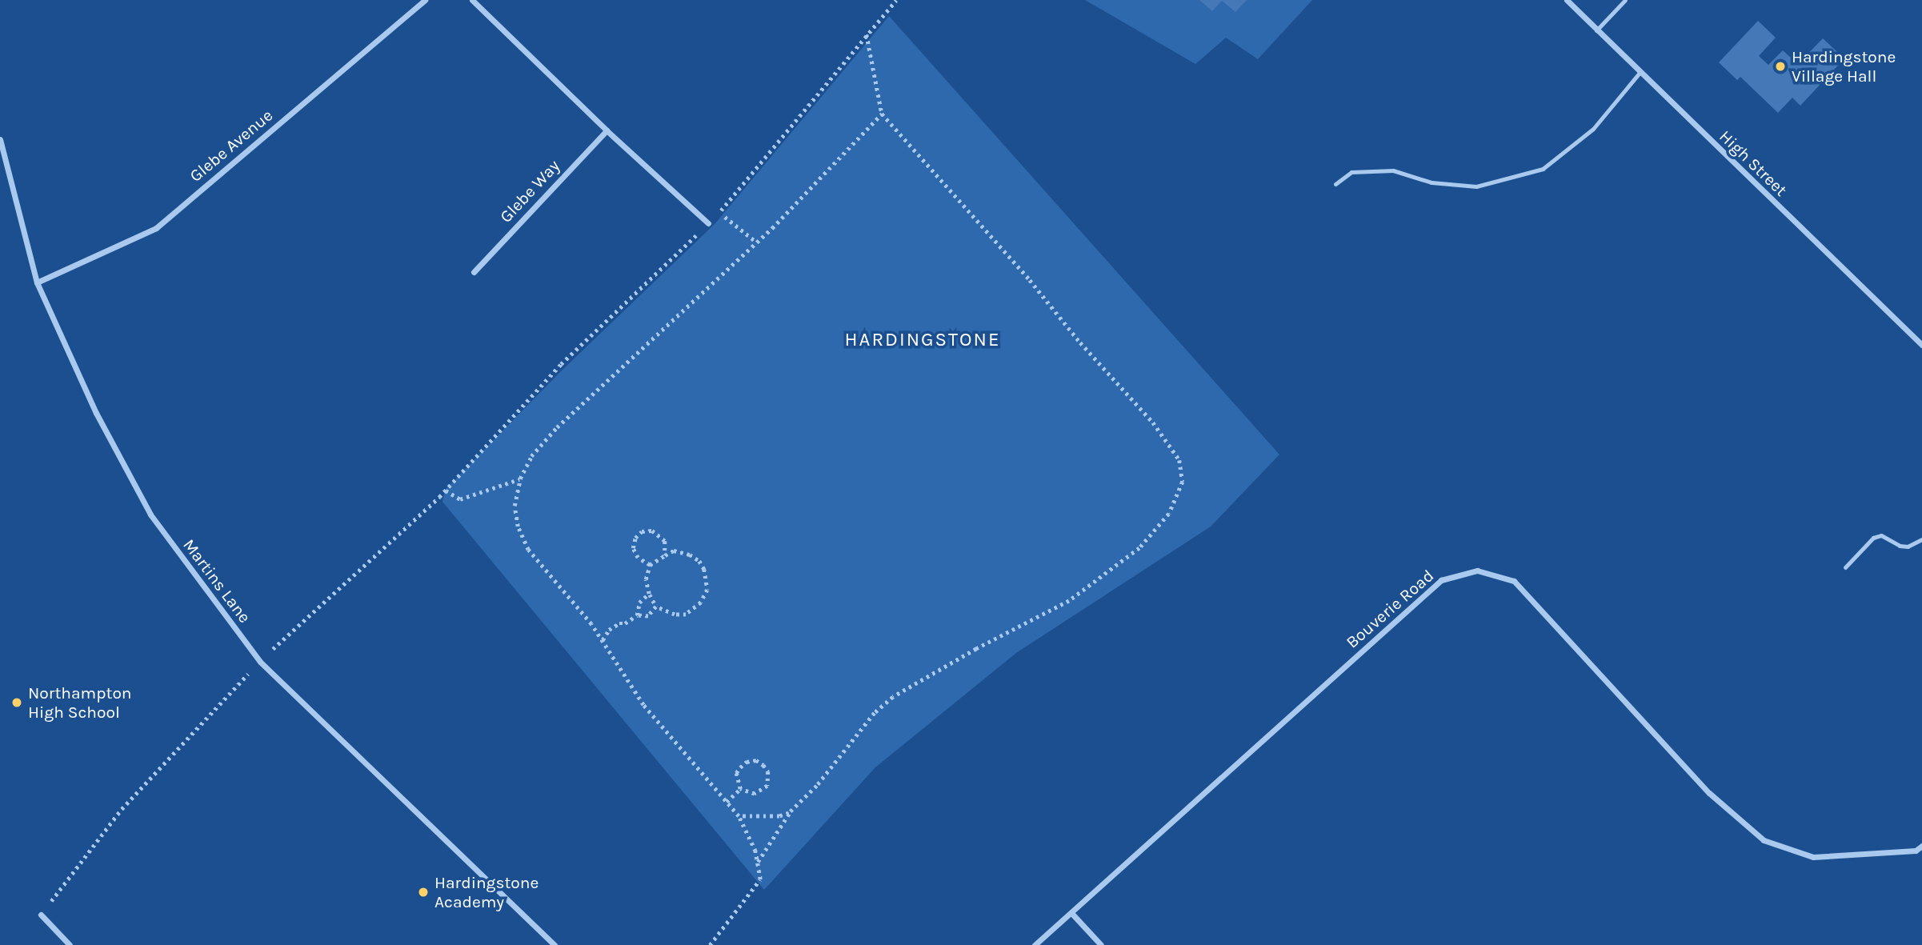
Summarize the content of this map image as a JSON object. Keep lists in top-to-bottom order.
{
  "streets": {
    "street": [
      "Glebe Avenue",
      "High Street",
      "Glebe Way",
      "Martins Lane",
      "Bouverie Road"
    ]
  },
  "crossings": [
    ["Glebe Avenue", "Martins Lane"]
  ],
  "districts": ["HARDINGSTONE"],
  "places": ["Hardingstone Village Hall", "Northampton High School", "Hardingstone Academy"]
}
